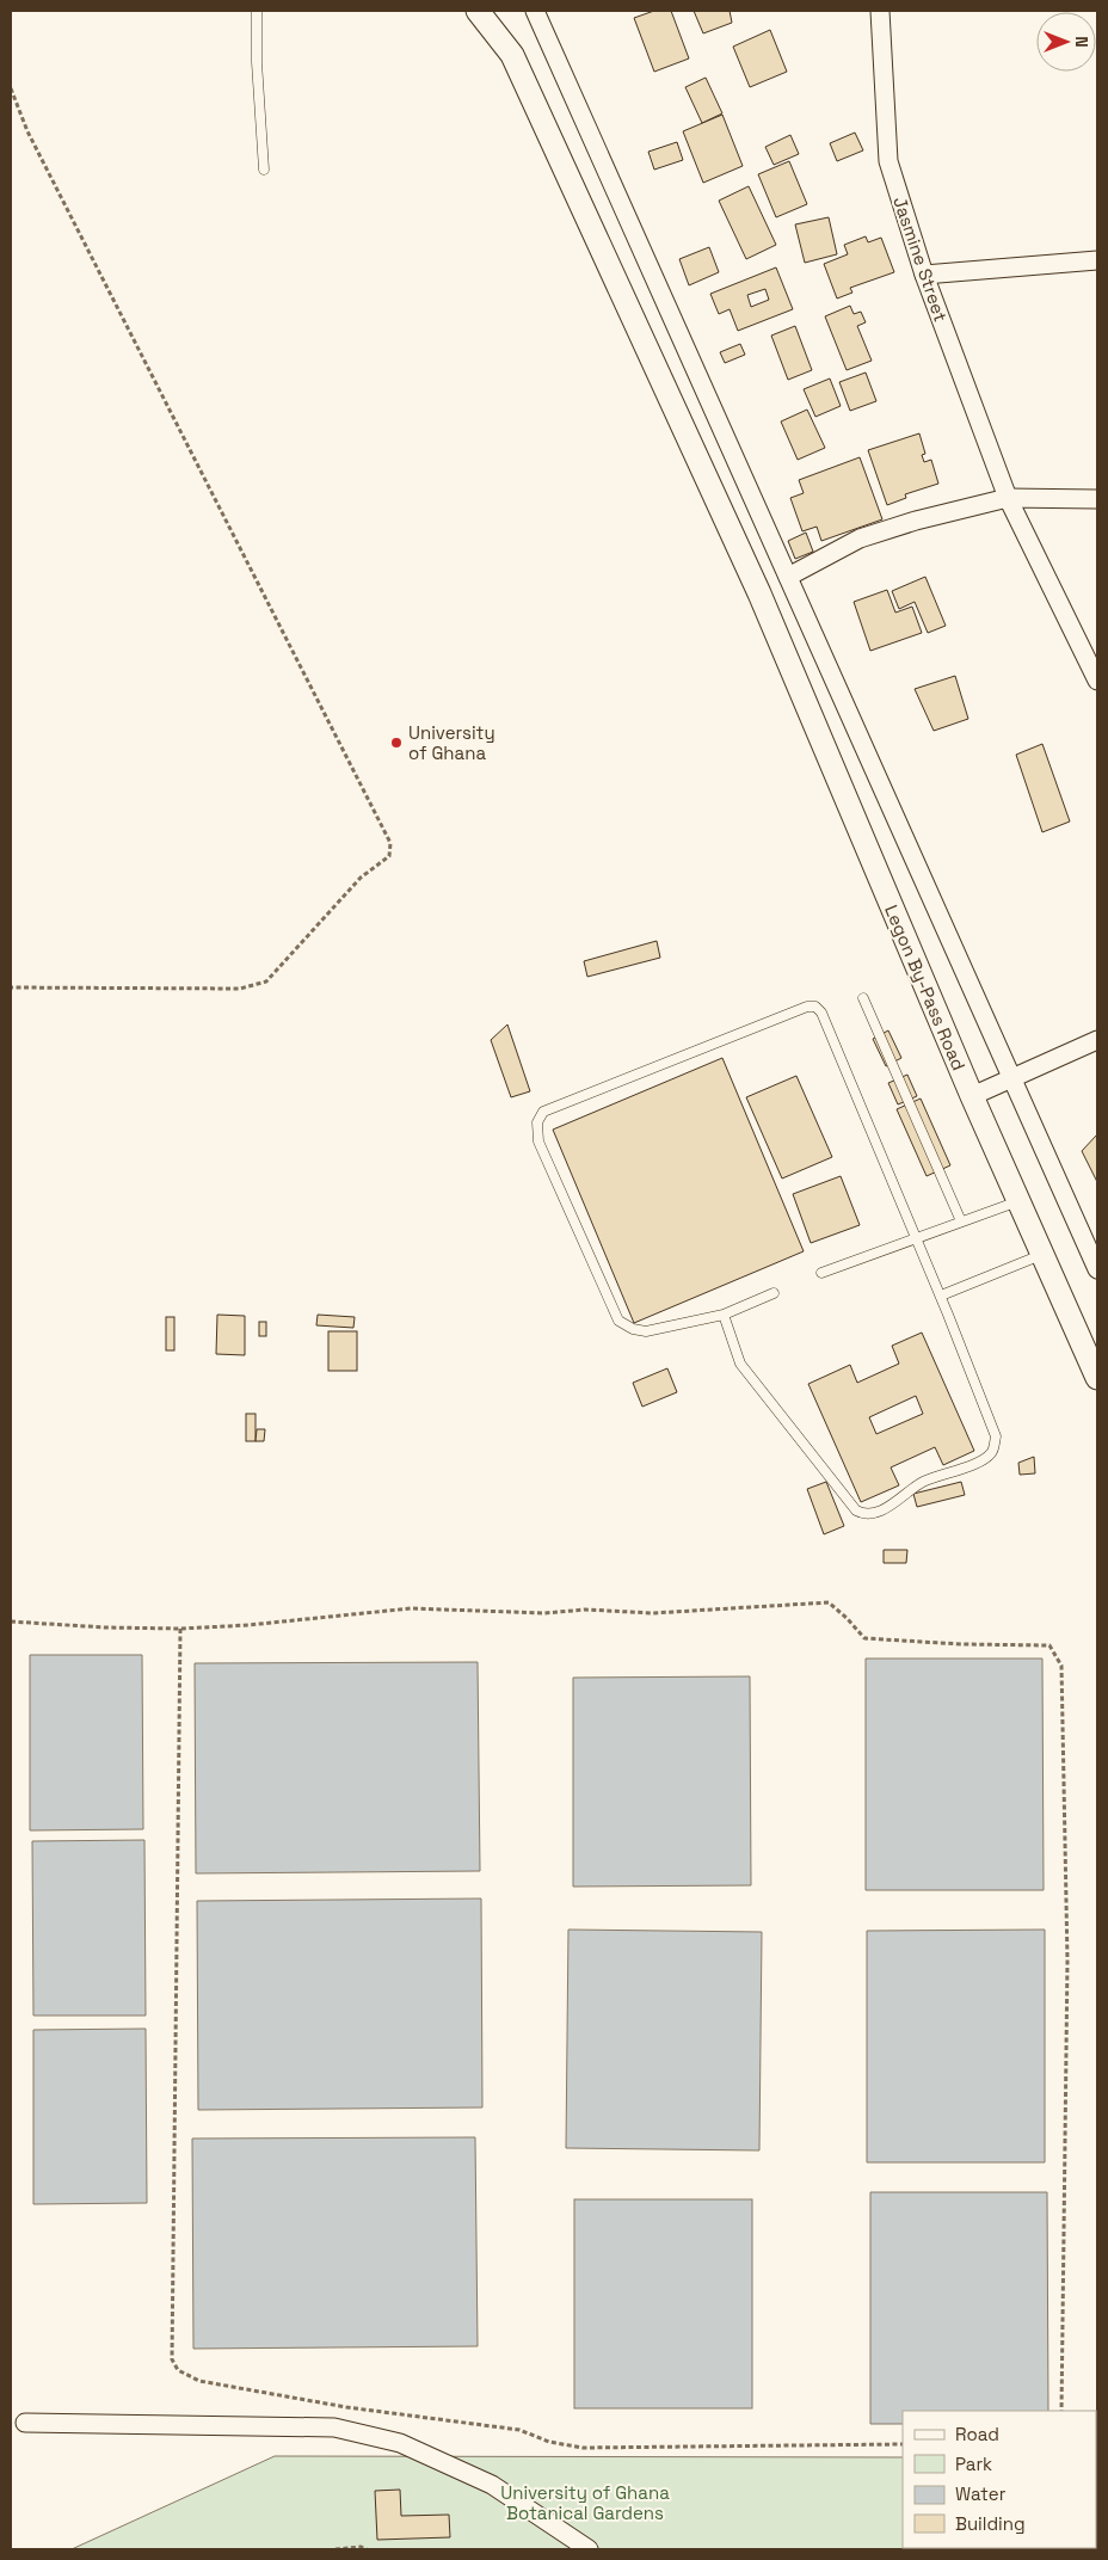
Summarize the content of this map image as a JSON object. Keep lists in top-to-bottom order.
{
  "streets": {
    "street": ["Jasmine Street", "Legon By-Pass Road"]
  },
  "parks": ["University of Ghana Botanical Gardens"],
  "places": ["University of Ghana"],
  "legend": [
    "Road",
    "Park",
    "Water",
    "Building"
  ],
  "north": "right"
}
